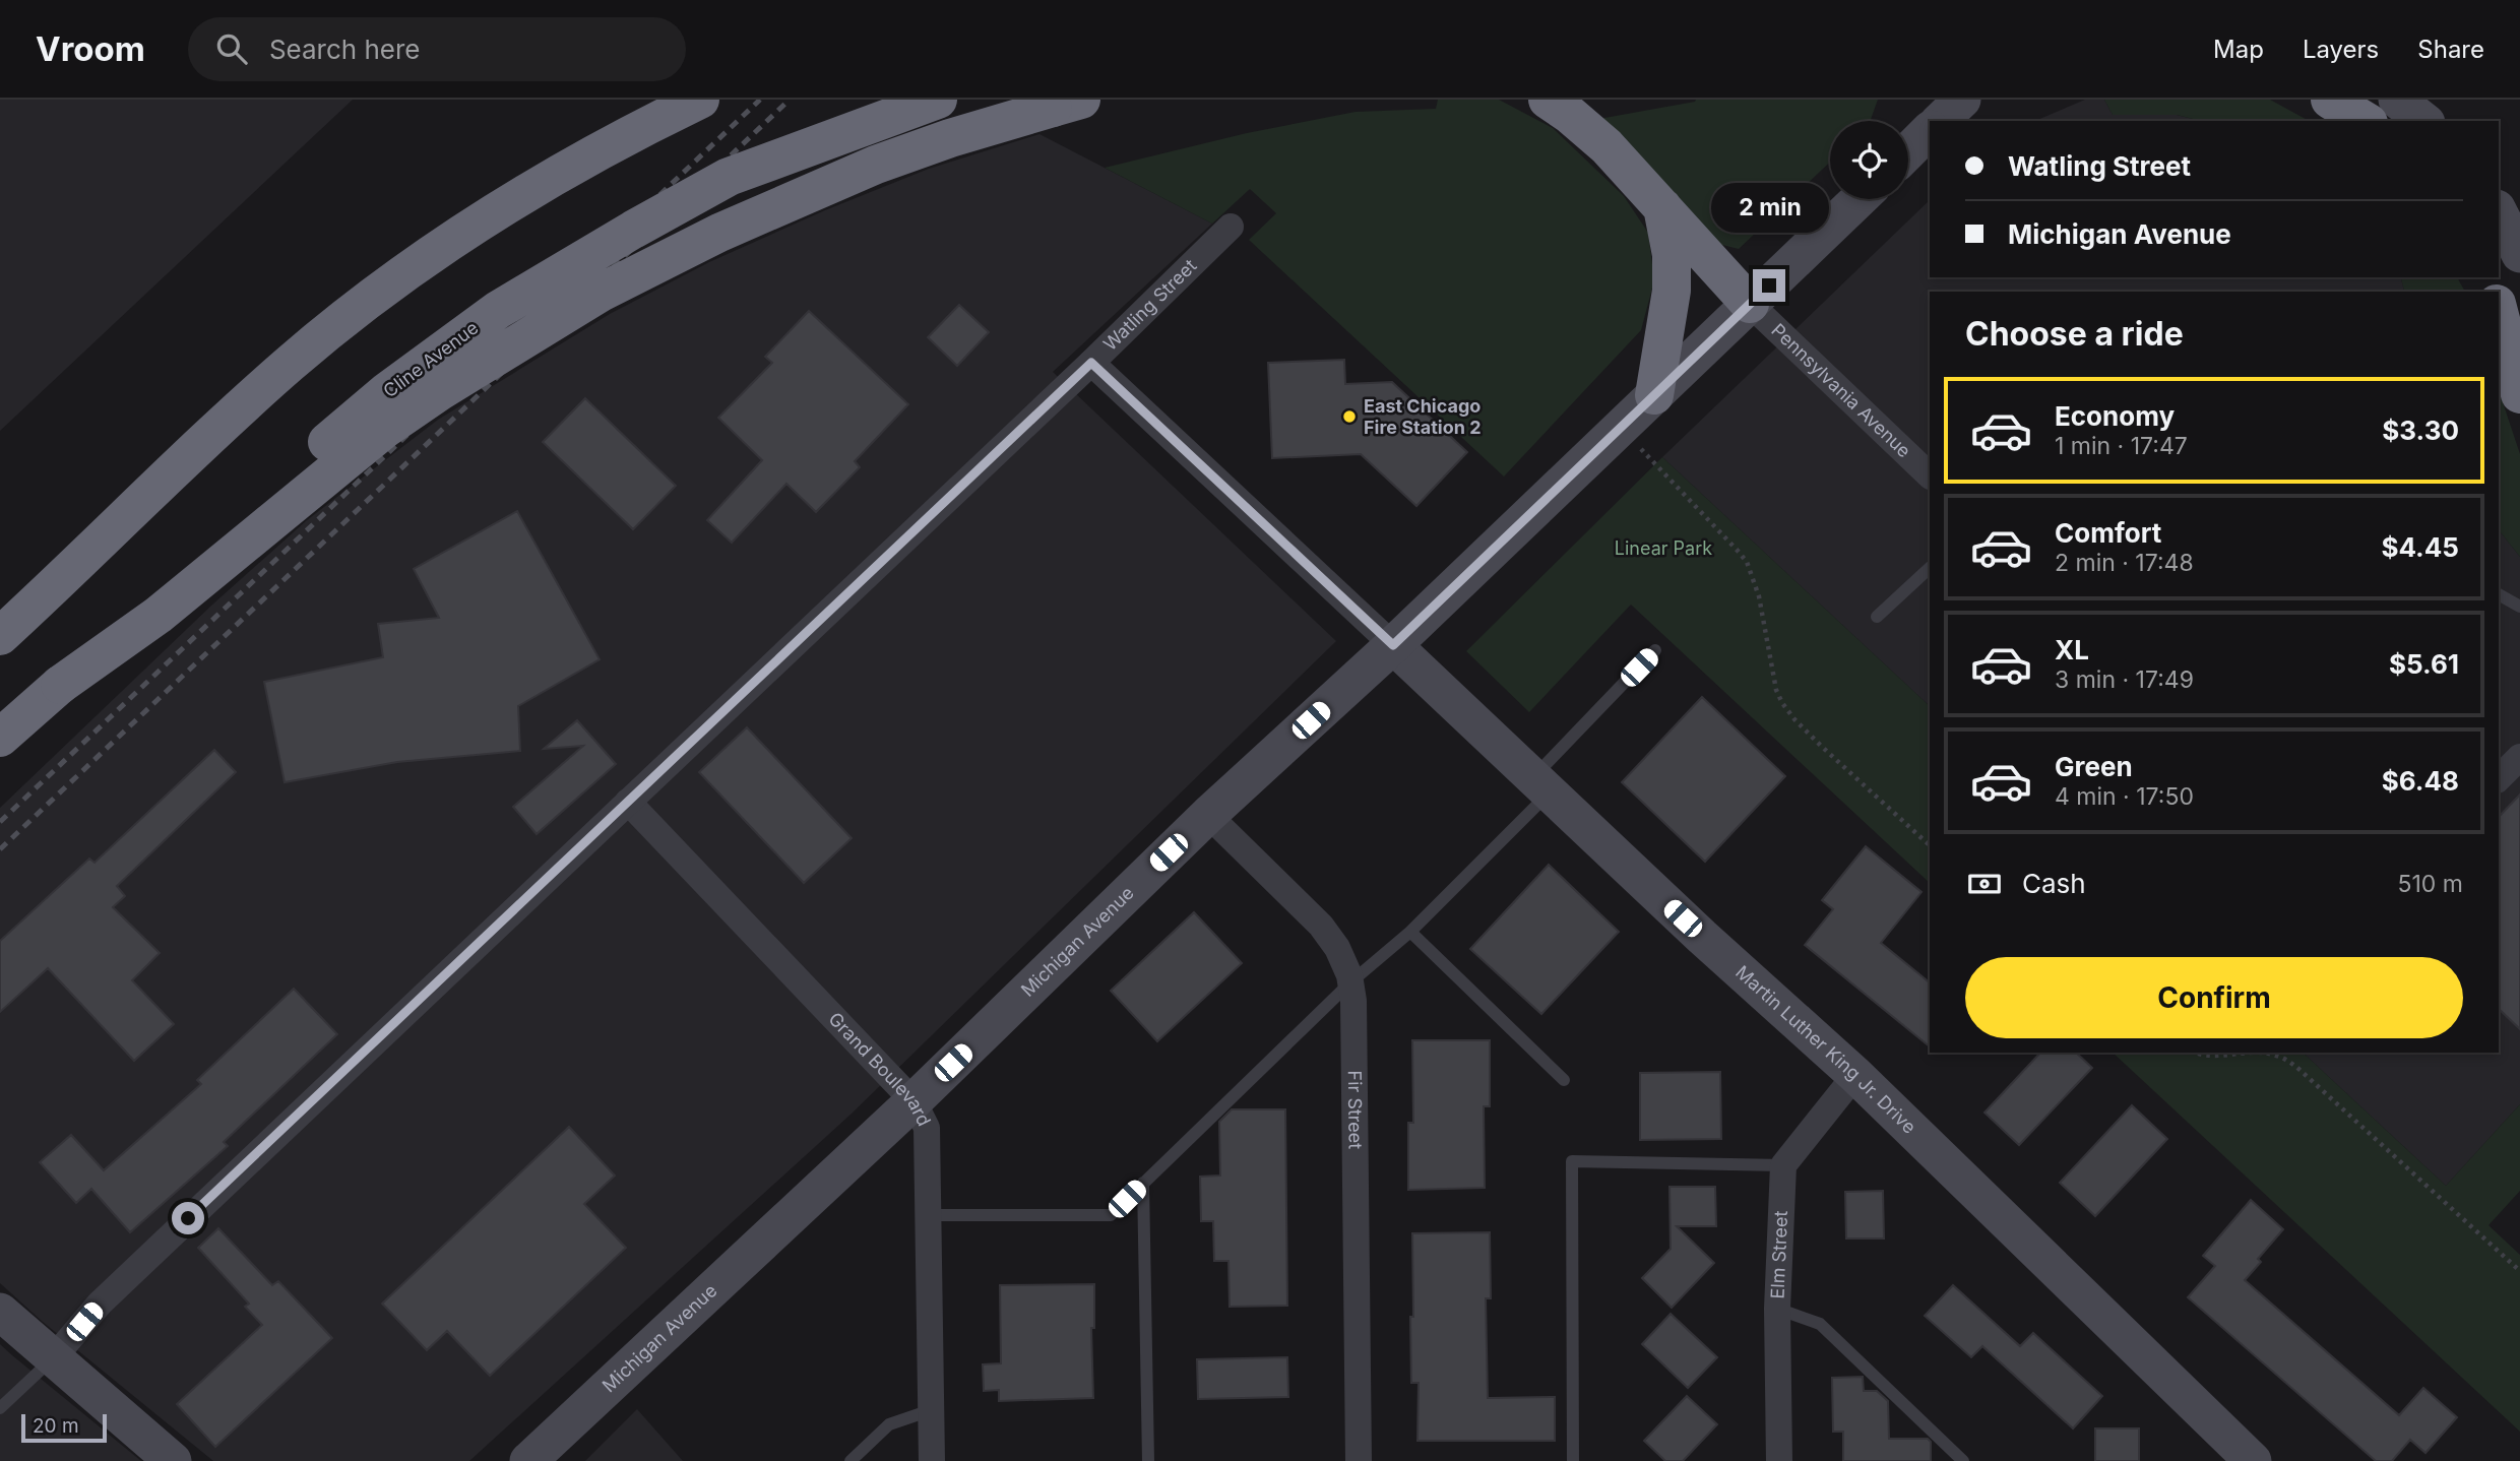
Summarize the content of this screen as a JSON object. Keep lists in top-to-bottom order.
{
  "streets": {
    "highway": ["Cline Avenue"],
    "main road": ["Michigan Avenue", "Martin Luther King Jr. Drive"],
    "street": [
      "Watling Street",
      "Pennsylvania Avenue",
      "Grand Boulevard",
      "Fir Street",
      "Elm Street"
    ]
  },
  "crossings": [
    ["Watling Street", "Grand Boulevard"],
    ["Pennsylvania Avenue", "Michigan Avenue"],
    ["Michigan Avenue", "Martin Luther King Jr. Drive"],
    ["Michigan Avenue", "Grand Boulevard"],
    ["Michigan Avenue", "Fir Street"]
  ],
  "parks": ["Linear Park"],
  "places": ["East Chicago Fire Station 2"],
  "scale_bar": "20 m",
  "page": {
    "header": "Vroom",
    "search": "Search here",
    "nav": ["Map", "Layers", "Share"],
    "banner": ["Watling Street", "Michigan Avenue"],
    "bubble": "2 min",
    "heading": "Choose a ride",
    "list": [
      {
        "name": "Economy",
        "note": "1 min · 17:47",
        "value": "$3.30"
      },
      {
        "name": "Comfort",
        "note": "2 min · 17:48",
        "value": "$4.45"
      },
      {
        "name": "XL",
        "note": "3 min · 17:49",
        "value": "$5.61"
      },
      {
        "name": "Green",
        "note": "4 min · 17:50",
        "value": "$6.48"
      }
    ],
    "pay": ["Cash", "510 m"],
    "buttons": "Confirm",
    "scale": "20 m"
  }
}
